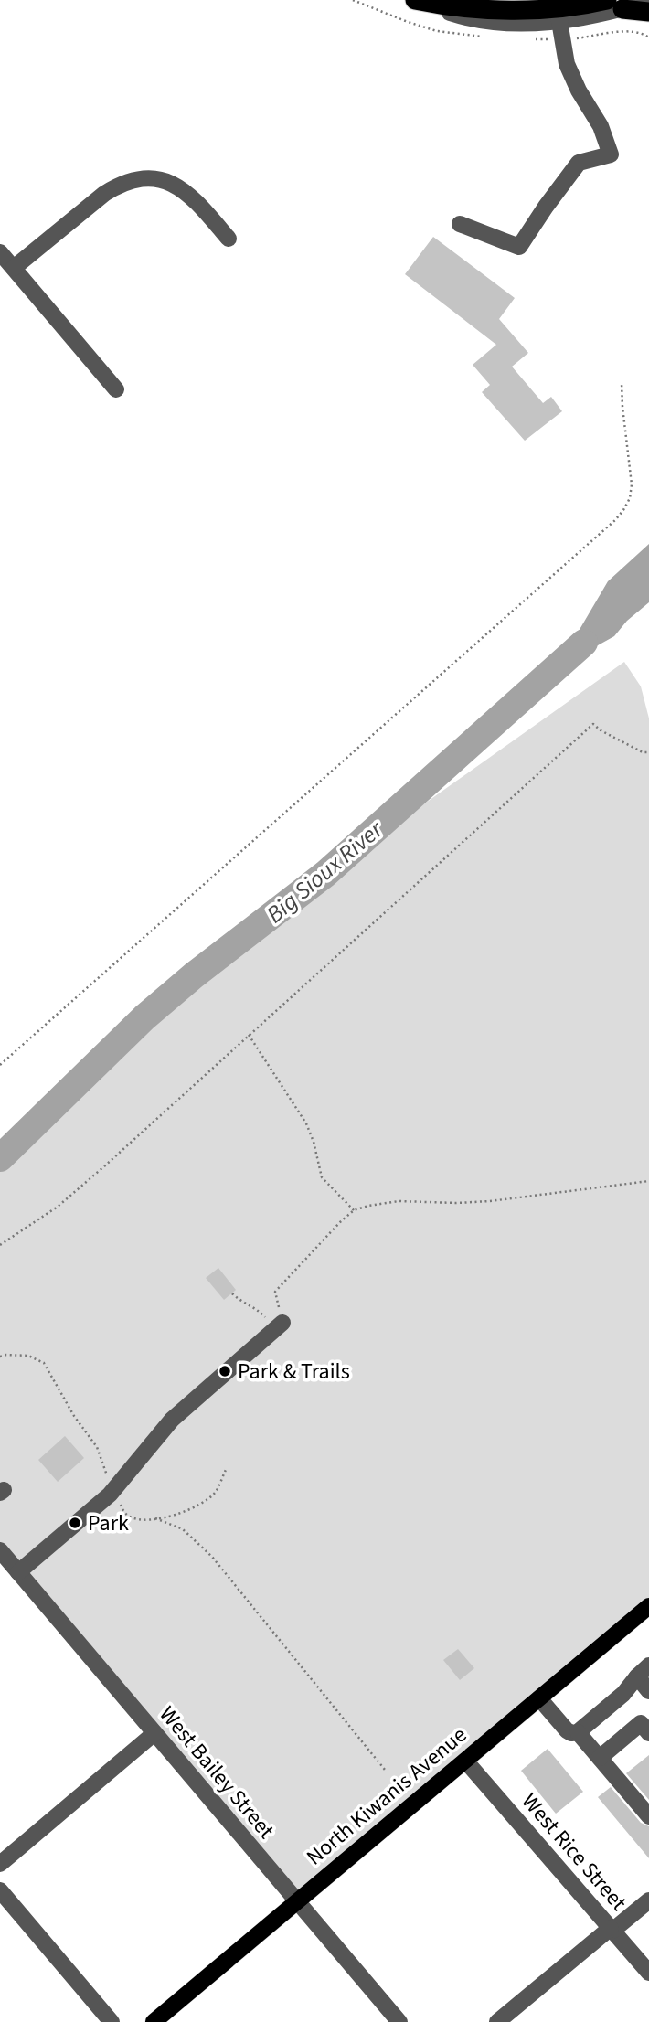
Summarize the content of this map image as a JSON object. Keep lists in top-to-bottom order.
{
  "streets": {
    "main road": ["North Kiwanis Avenue"],
    "street": ["West Bailey Street", "West Rice Street"]
  },
  "crossings": [
    ["West Bailey Street", "North Kiwanis Avenue"],
    ["North Kiwanis Avenue", "West Rice Street"]
  ],
  "water": ["Big Sioux River"],
  "places": ["Park & Trails", "Park"]
}
